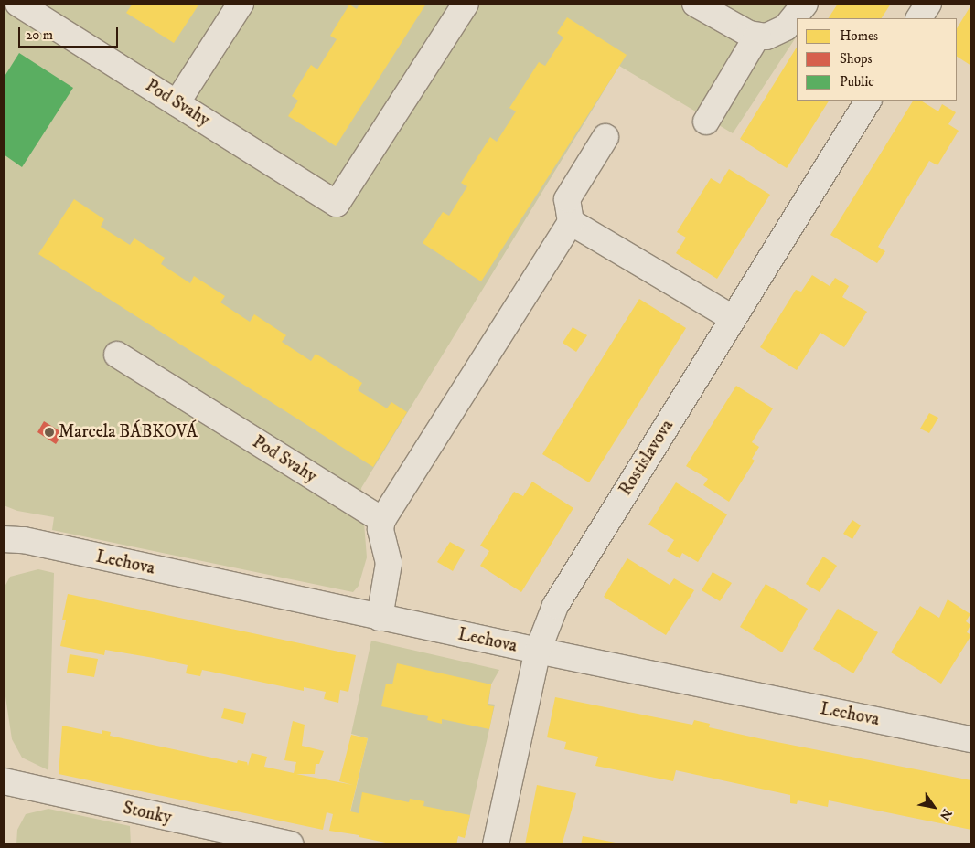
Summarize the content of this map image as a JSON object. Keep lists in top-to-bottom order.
{
  "streets": {
    "street": [
      "Pod Svahy",
      "Rostislavova",
      "Lechova",
      "Stonky"
    ]
  },
  "crossings": [
    ["Rostislavova", "Lechova"]
  ],
  "places": ["Marcela BÁBKOVÁ"],
  "legend": ["Homes", "Shops", "Public"],
  "scale_bar": "20 m",
  "north": "bottom right"
}
